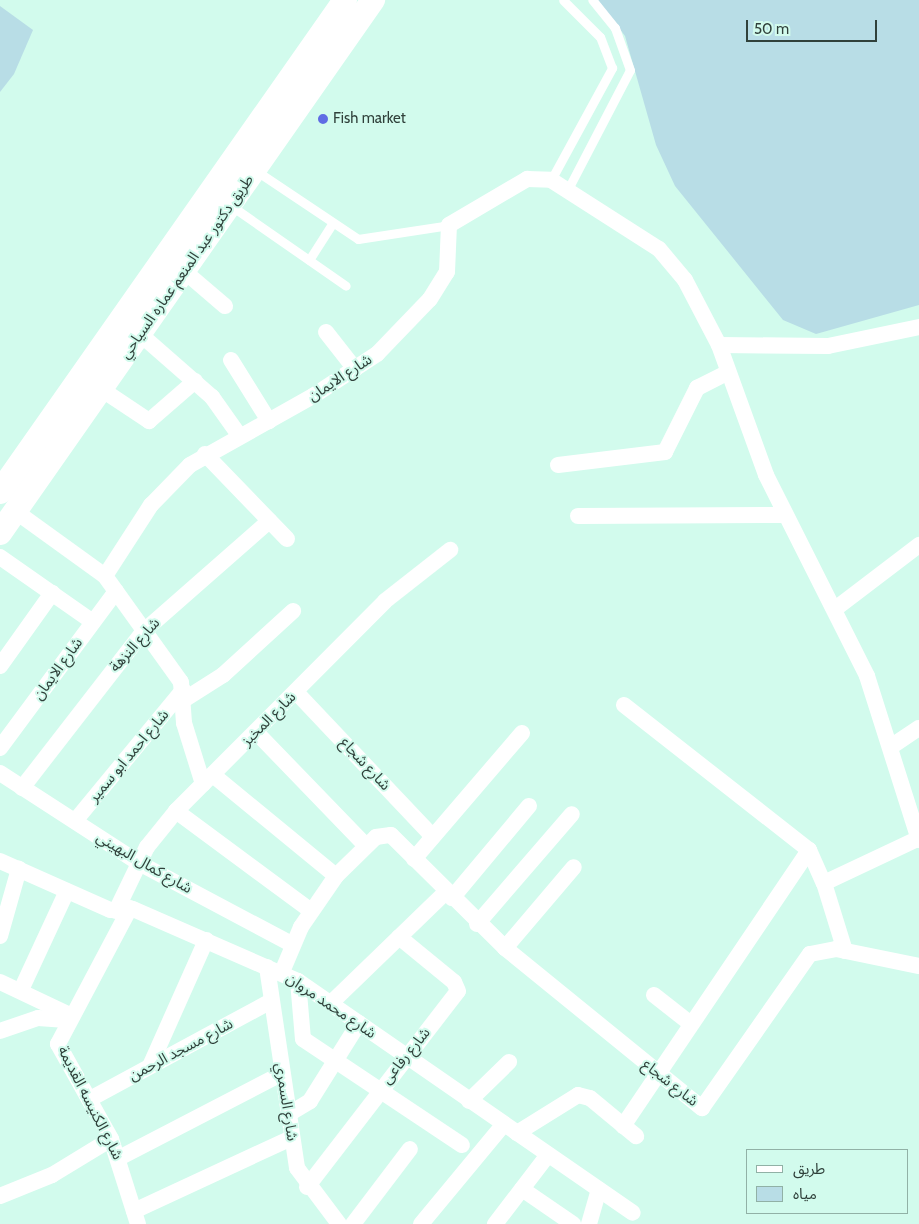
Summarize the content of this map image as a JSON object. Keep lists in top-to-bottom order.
{
  "streets": {
    "main road": ["طريق دكتور عبد المنعم عماره السياحي"],
    "street": [
      "شارع الايمان",
      "شارع النزهة",
      "شارع المخبز",
      "شارع احمد ابو سمير",
      "شارع شجاع",
      "شارع كمال البهيني",
      "شارع محمد مروان",
      "شارع مسجد الرحمن",
      "شارع رفاعى",
      "شارع السمري",
      "شارع الكنيسه القديمة"
    ]
  },
  "crossings": [
    ["شارع النزهة", "شارع كمال البهيني"],
    ["شارع المخبز", "شارع شجاع"],
    ["شارع المخبز", "شارع كمال البهيني"],
    ["شارع المخبز", "شارع محمد مروان"],
    ["شارع المخبز", "شارع الكنيسه القديمة"],
    ["شارع احمد ابو سمير", "شارع كمال البهيني"],
    ["شارع شجاع", "شارع كمال البهيني"],
    ["شارع شجاع", "شارع محمد مروان"],
    ["شارع شجاع", "شارع السمري"],
    ["شارع محمد مروان", "شارع رفاعى"],
    ["شارع محمد مروان", "شارع السمري"],
    ["شارع محمد مروان", "شارع الكنيسه القديمة"],
    ["شارع مسجد الرحمن", "شارع السمري"],
    ["شارع مسجد الرحمن", "شارع الكنيسه القديمة"],
    ["شارع رفاعى", "شارع السمري"]
  ],
  "places": ["Fish market"],
  "legend": ["طريق", "مياه"],
  "scale_bar": "50 m"
}
